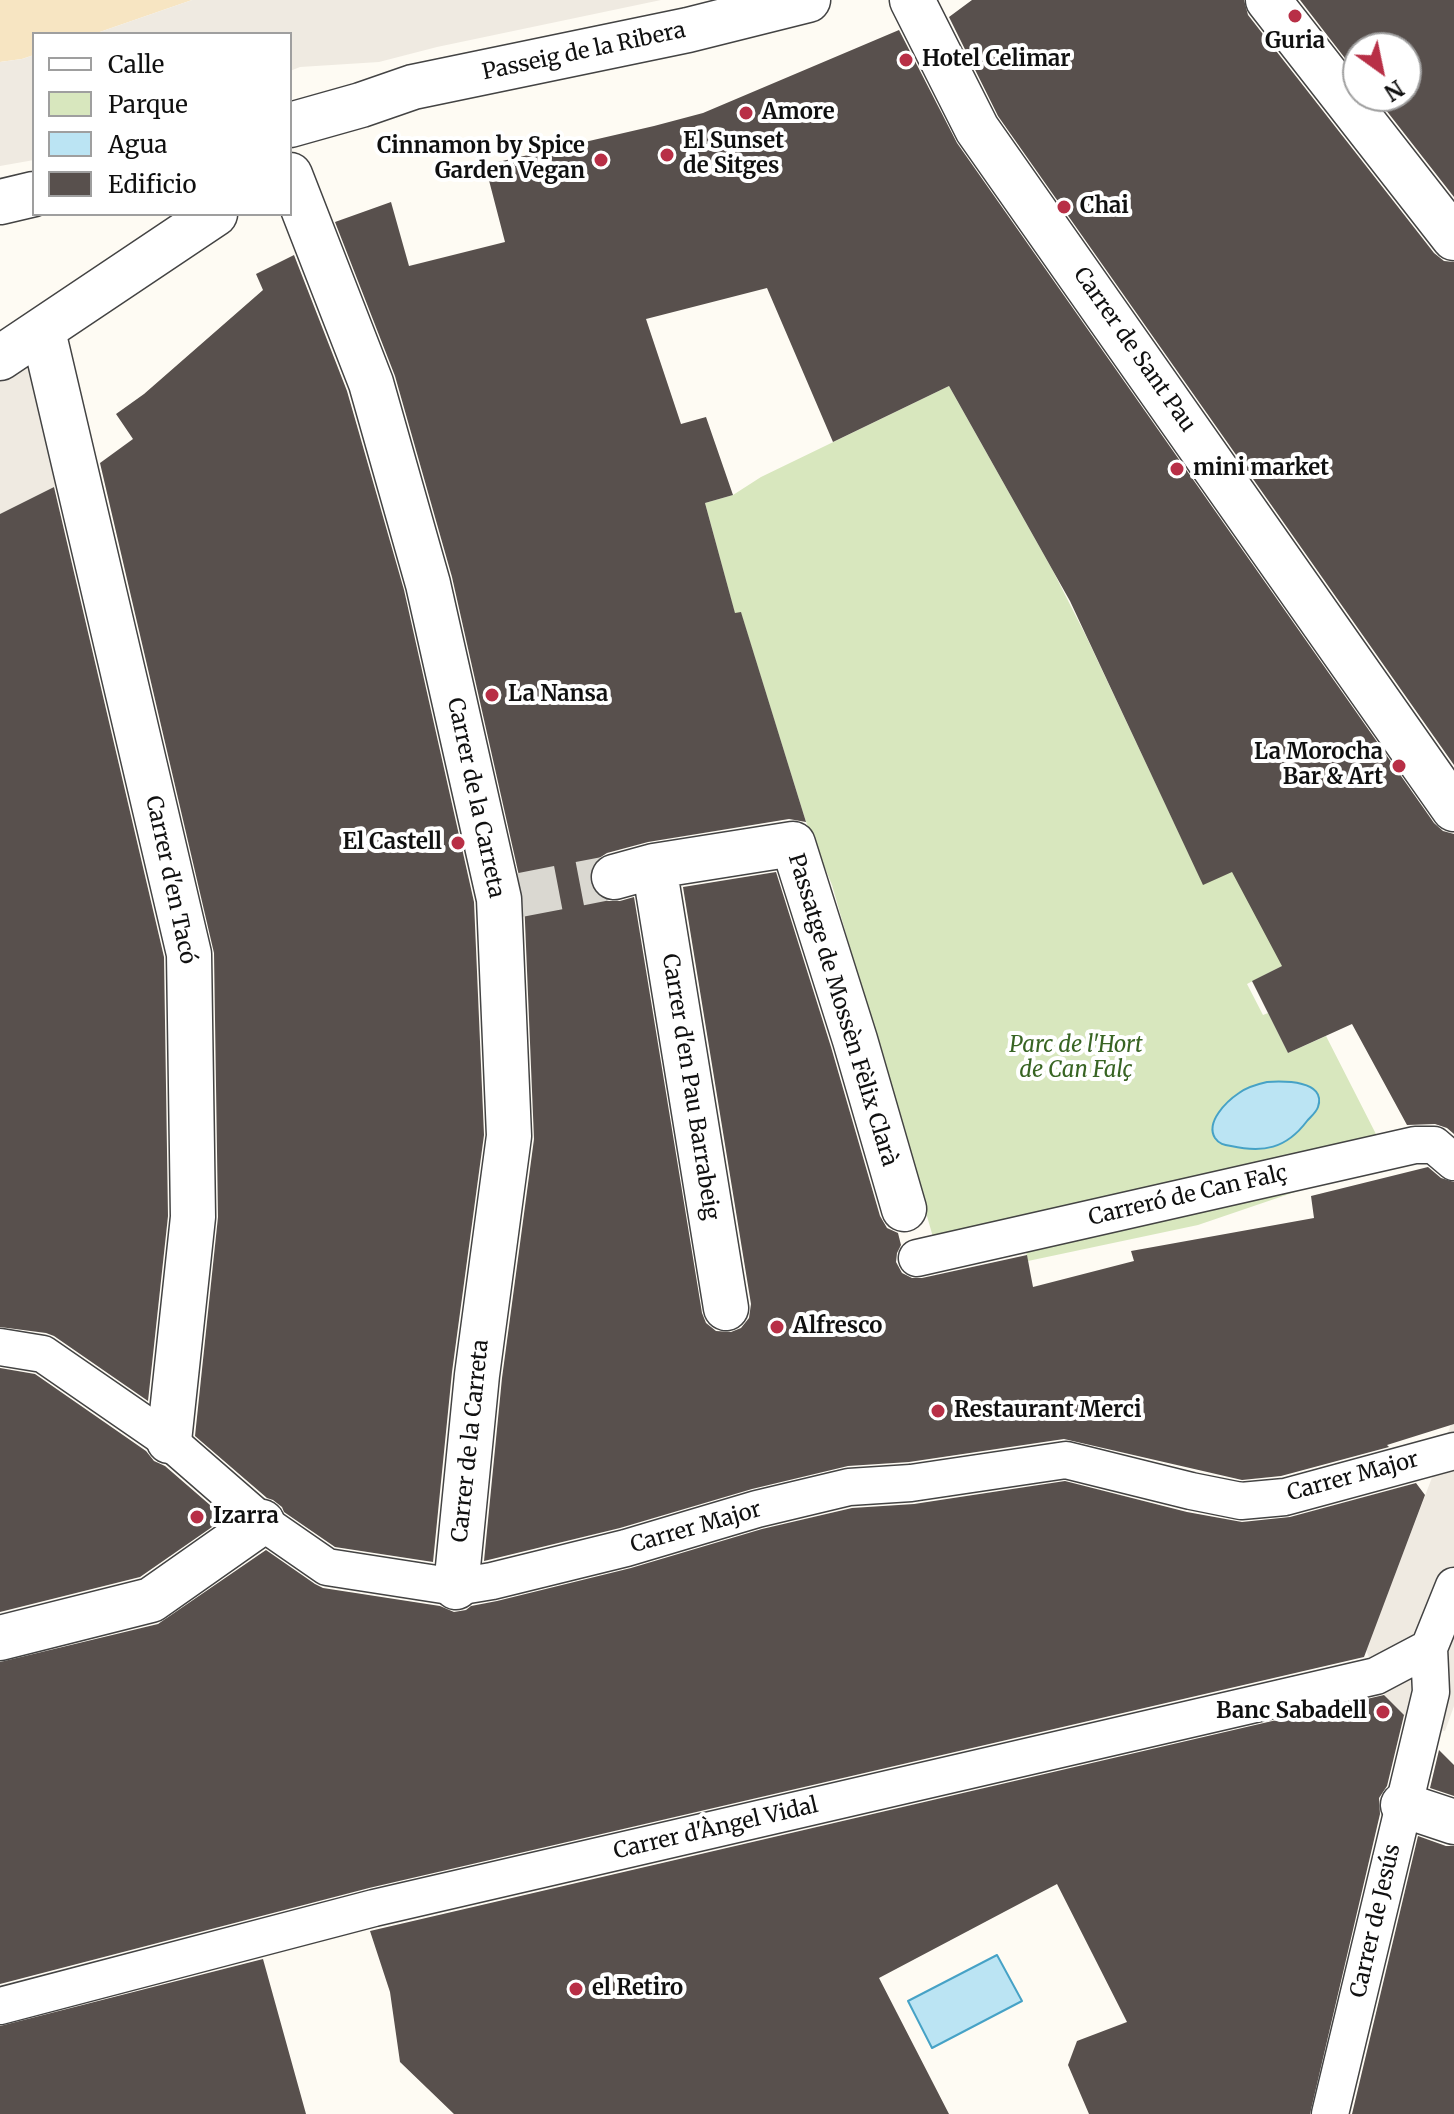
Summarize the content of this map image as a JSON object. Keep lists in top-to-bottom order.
{
  "streets": {
    "street": [
      "Passeig de la Ribera",
      "Carrer de Sant Pau",
      "Carrer de la Carreta",
      "Carrer d'en Tacó",
      "Passatge de Mossèn Fèlix Clarà",
      "Carrer d'en Pau Barrabeig",
      "Carreró de Can Falç",
      "Carrer Major",
      "Carrer d'Àngel Vidal",
      "Carrer de Jesús"
    ]
  },
  "crossings": [
    ["Carrer de la Carreta", "Carrer Major"],
    ["Carrer d'en Tacó", "Carrer Major"],
    ["Passatge de Mossèn Fèlix Clarà", "Carrer d'en Pau Barrabeig"],
    ["Carrer d'Àngel Vidal", "Carrer de Jesús"]
  ],
  "parks": ["Parc de l'Hort de Can Falç"],
  "places": [
    "Guria",
    "Hotel Celimar",
    "Amore",
    "El Sunset de Sitges",
    "Cinnamon by Spice Garden Vegan",
    "Chai",
    "mini market",
    "La Nansa",
    "La Morocha Bar & Art",
    "El Castell",
    "Alfresco",
    "Restaurant Merci",
    "Izarra",
    "Banc Sabadell",
    "el Retiro"
  ],
  "legend": [
    "Calle",
    "Parque",
    "Agua",
    "Edificio"
  ],
  "north": "bottom right"
}
